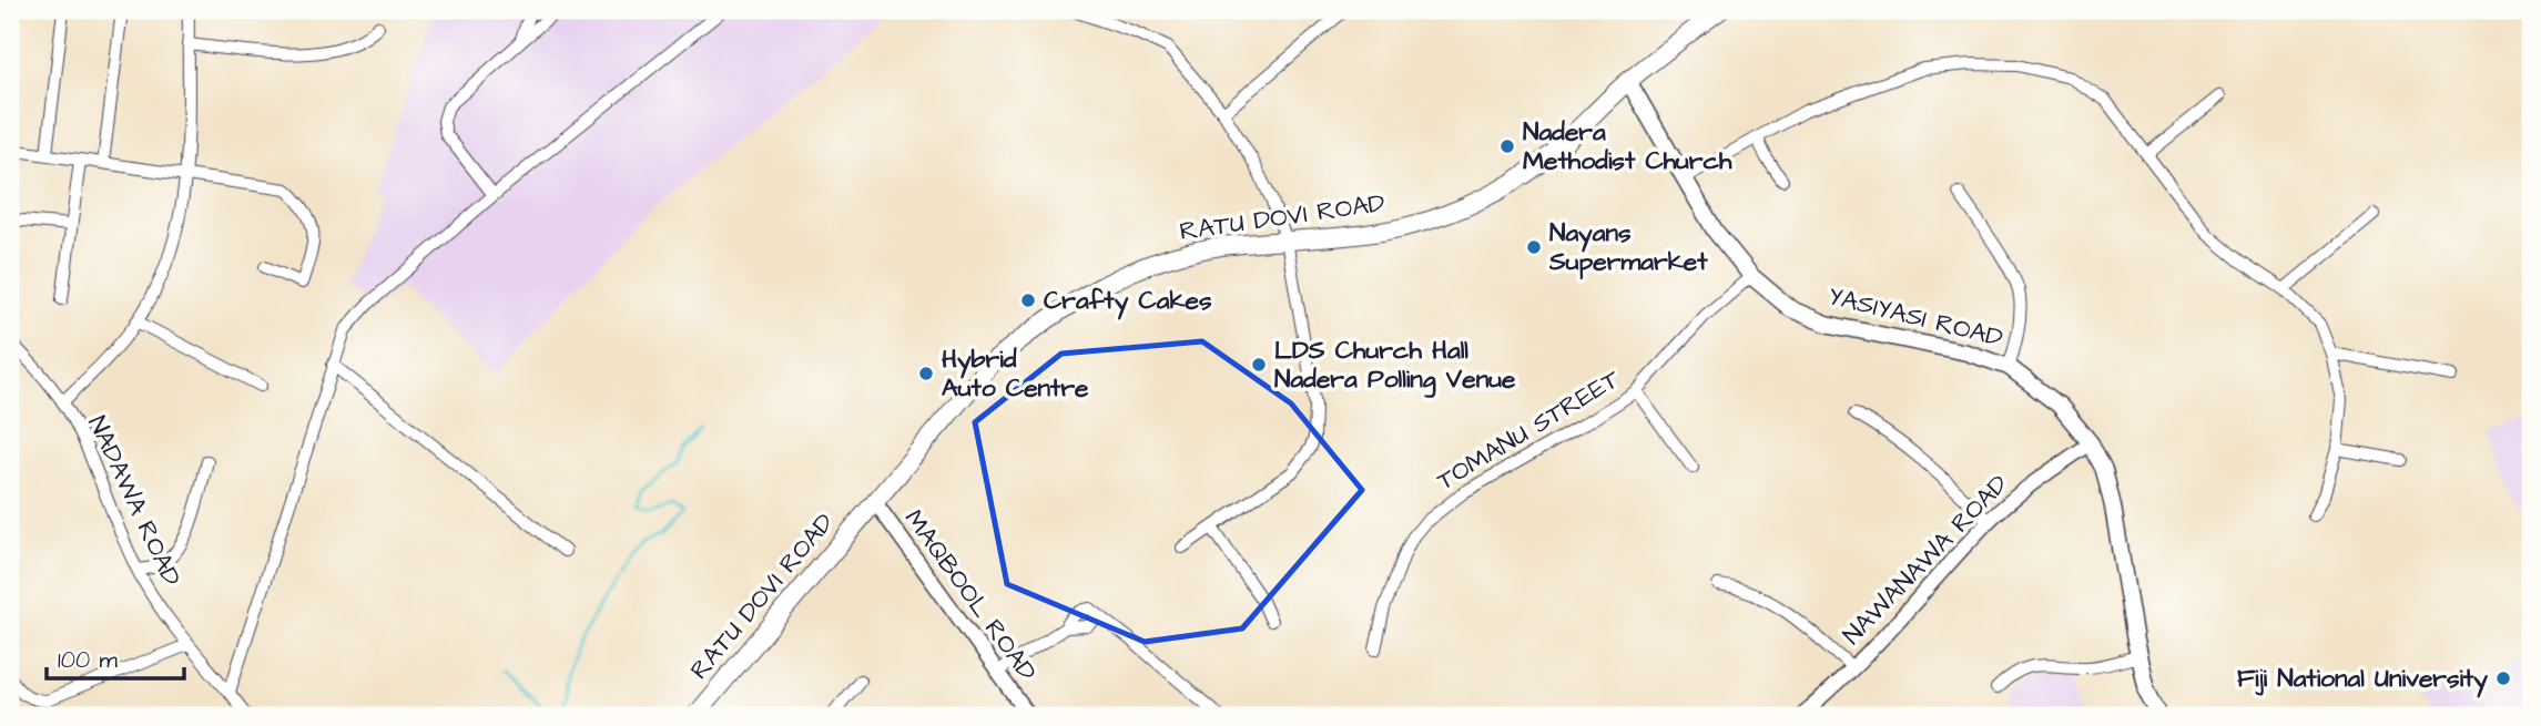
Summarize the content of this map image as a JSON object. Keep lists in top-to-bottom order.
{
  "streets": {
    "main road": ["RATU DOVI ROAD", "YASIYASI ROAD"],
    "street": [
      "TOMANU STREET",
      "NADAWA ROAD",
      "NAWANAWA ROAD",
      "MAQBOOL ROAD"
    ]
  },
  "crossings": [
    ["RATU DOVI ROAD", "YASIYASI ROAD"],
    ["RATU DOVI ROAD", "MAQBOOL ROAD"],
    ["YASIYASI ROAD", "TOMANU STREET"],
    ["YASIYASI ROAD", "NAWANAWA ROAD"]
  ],
  "places": [
    "Nadera Methodist Church",
    "Nayans Supermarket",
    "Crafty Cakes",
    "LDS Church Hall Nadera Polling Venue",
    "Hybrid Auto Centre",
    "Fiji National University"
  ],
  "scale_bar": "100 m"
}
